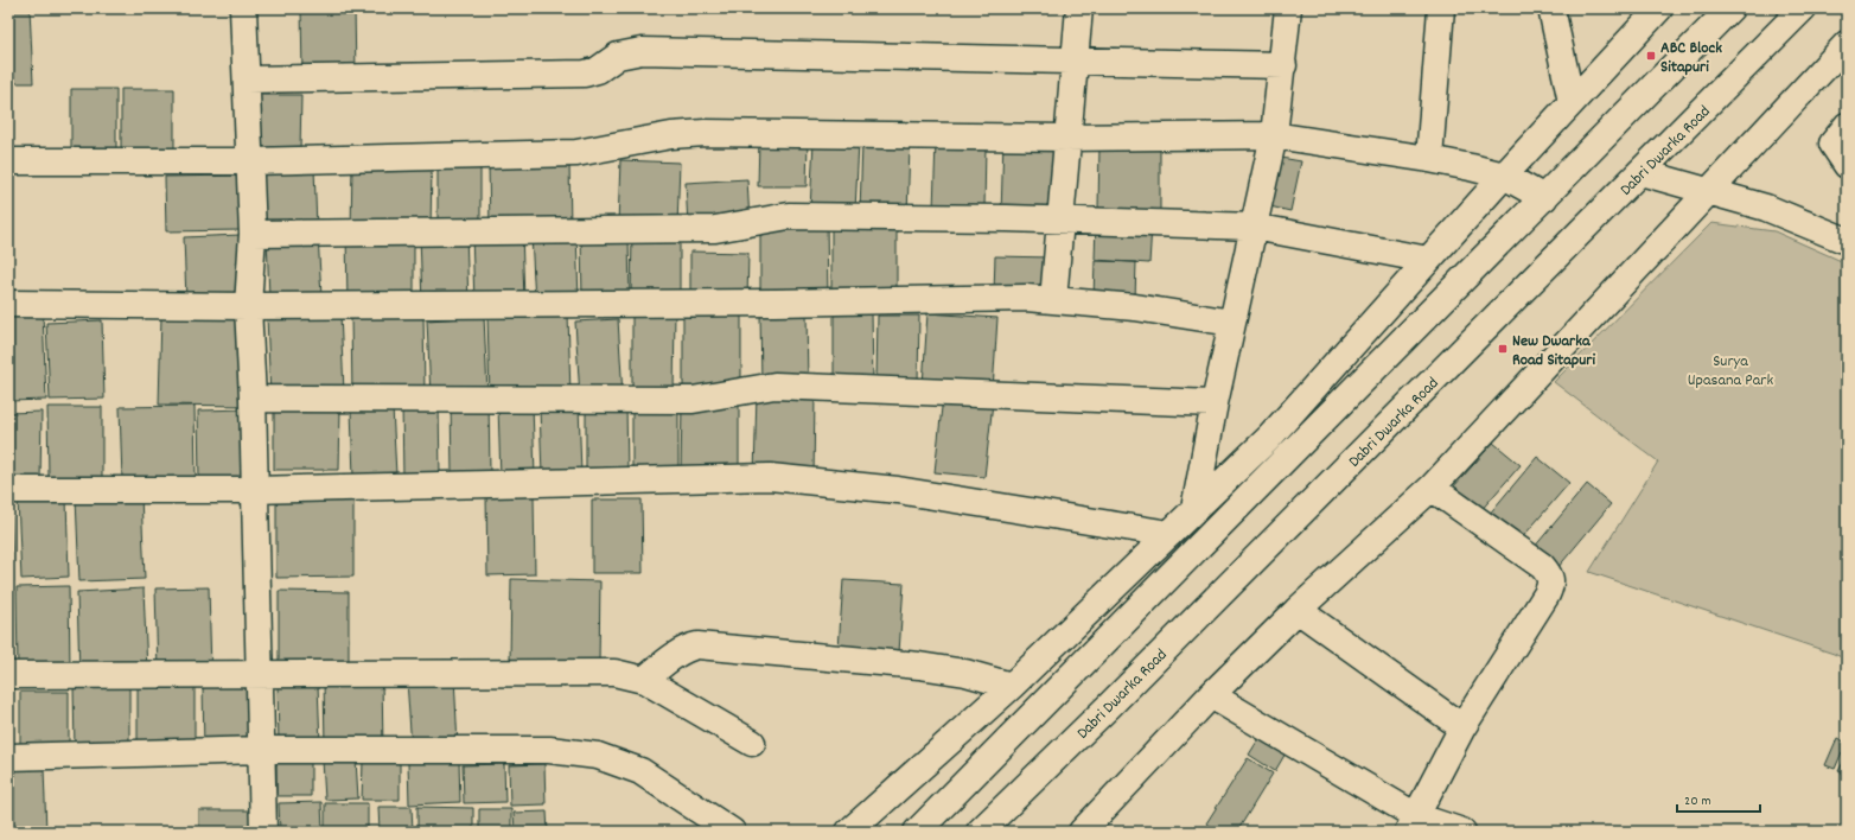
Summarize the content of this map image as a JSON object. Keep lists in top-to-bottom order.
{
  "streets": {
    "street": ["Dabri Dwarka Road"]
  },
  "parks": ["Surya Upasana Park"],
  "places": {
    "transit": ["ABC Block Sitapuri", "New Dwarka Road Sitapuri"]
  },
  "scale_bar": "20 m"
}
